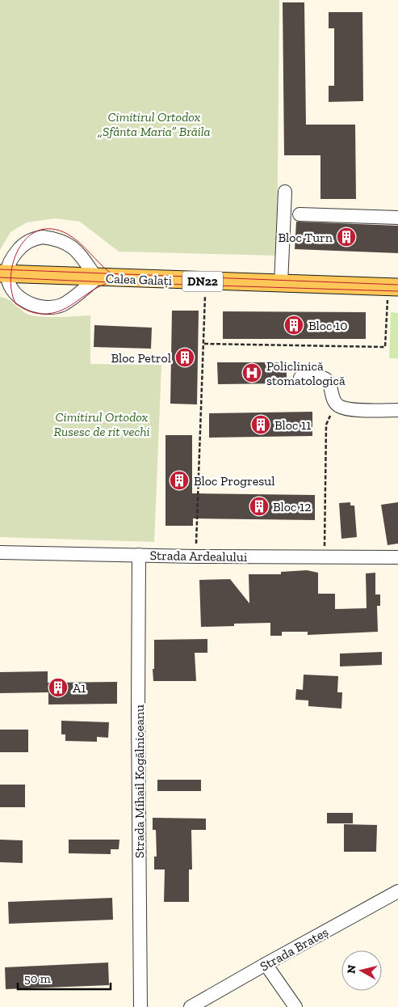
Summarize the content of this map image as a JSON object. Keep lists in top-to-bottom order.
{
  "streets": {
    "main road": ["Calea Galați", "DN22"],
    "street": ["Strada Ardealului", "Strada Mihail Kogălniceanu", "Strada Brateș"]
  },
  "crossings": [
    ["Strada Ardealului", "Strada Mihail Kogălniceanu"]
  ],
  "parks": ["Cimitirul Ortodox „Sfânta Maria” Brăila", "Cimitirul Ortodox Rusesc de rit vechi"],
  "places": {
    "building": [
      "Bloc Turn",
      "Bloc 10",
      "Bloc Petrol",
      "Bloc 11",
      "Bloc Progresul",
      "Bloc 12",
      "A1"
    ],
    "hospital": ["Policlinică stomatologică"]
  },
  "scale_bar": "50 m",
  "north": "left"
}
